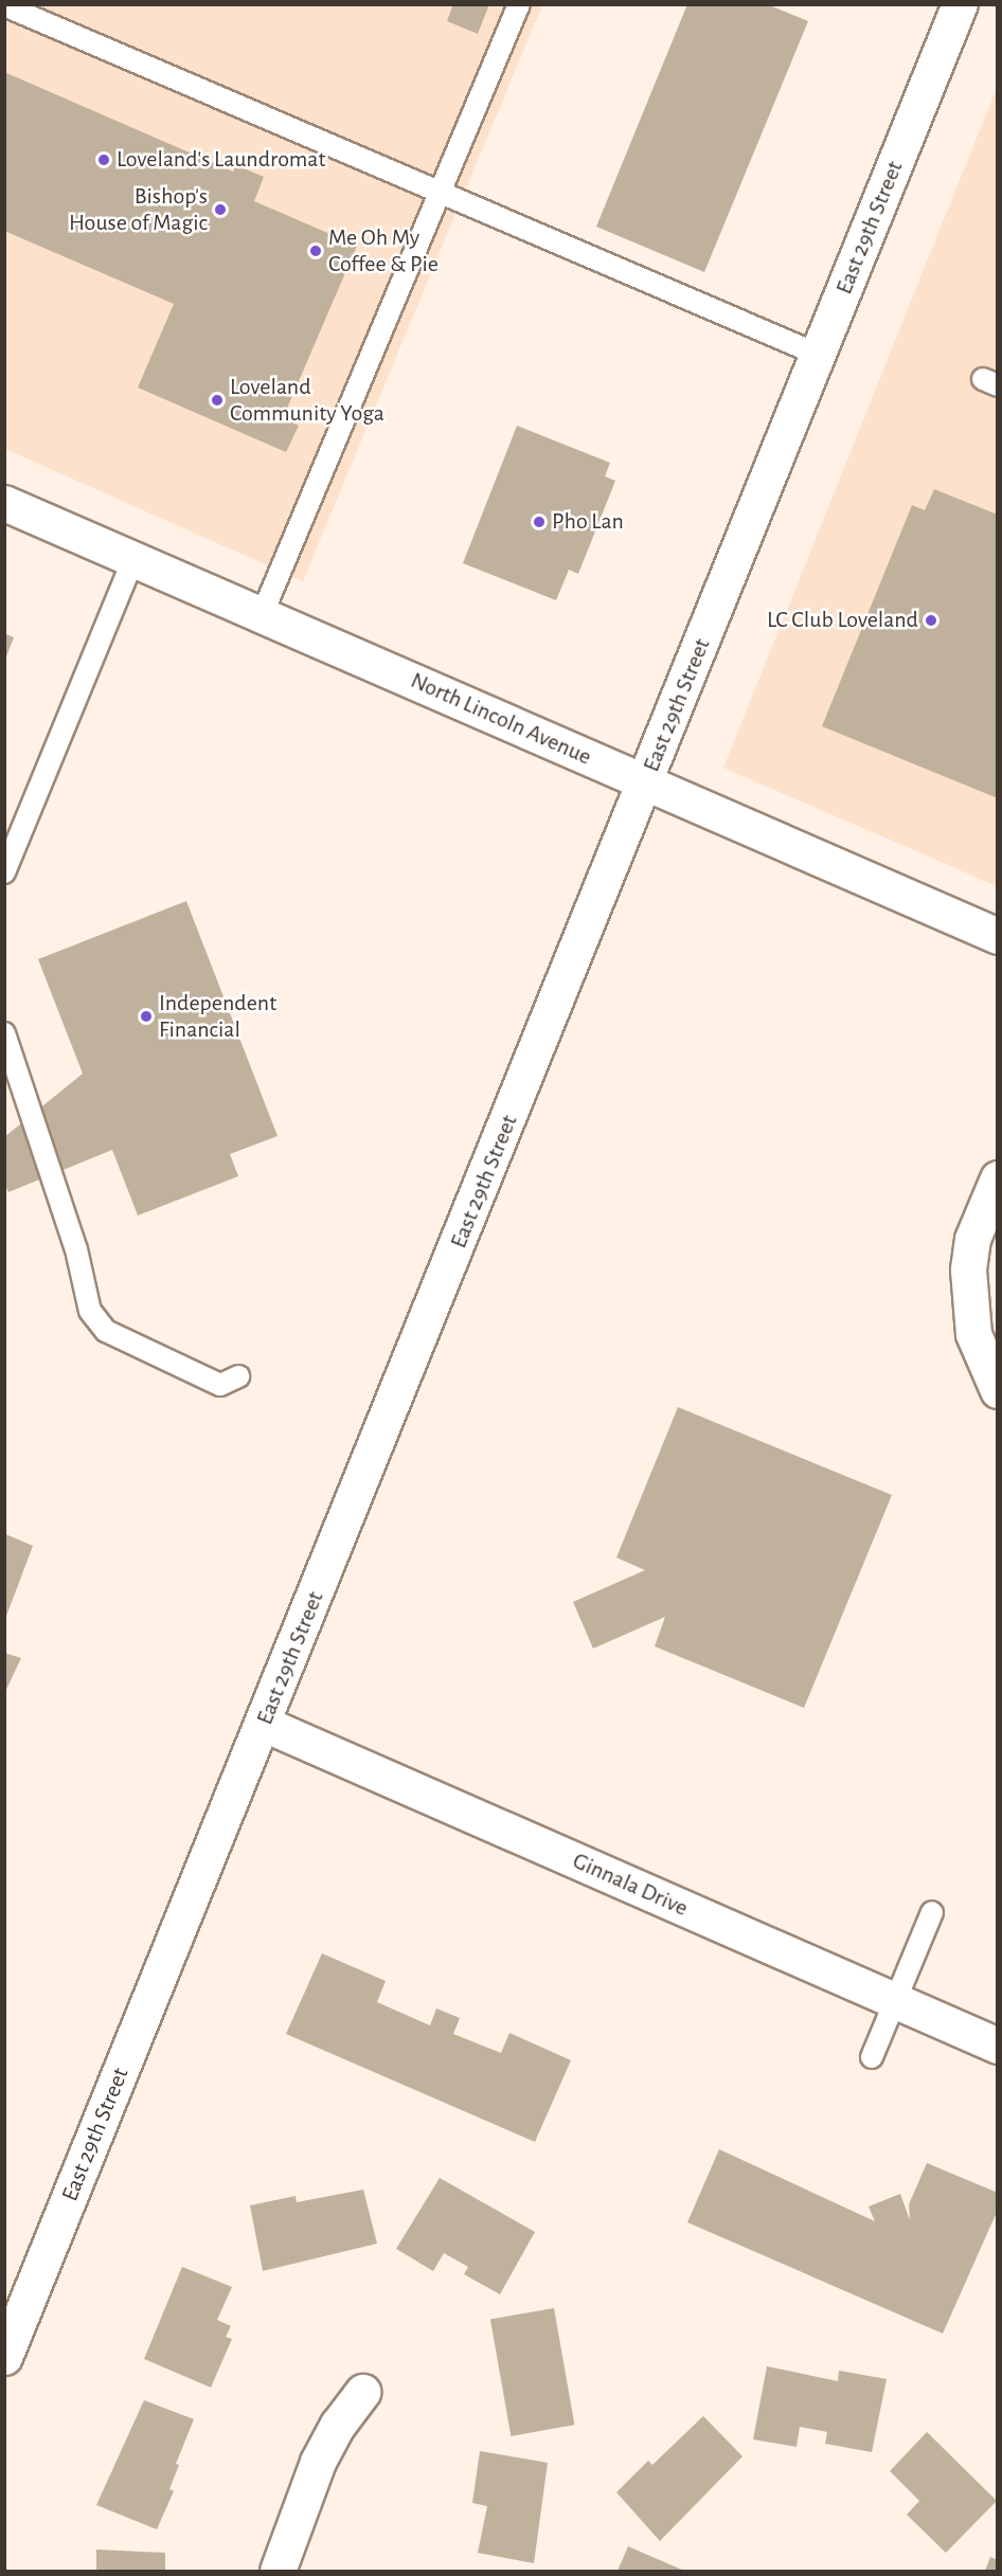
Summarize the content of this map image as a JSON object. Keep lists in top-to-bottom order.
{
  "streets": {
    "main road": ["East 29th Street", "North Lincoln Avenue", "Ginnala Drive"]
  },
  "crossings": [
    ["East 29th Street", "North Lincoln Avenue"],
    ["East 29th Street", "Ginnala Drive"]
  ],
  "places": [
    "Loveland's Laundromat",
    "Bishop's House of Magic",
    "Me Oh My Coffee & Pie",
    "Loveland Community Yoga",
    "Pho Lan",
    "LC Club Loveland",
    "Independent Financial"
  ]
}
